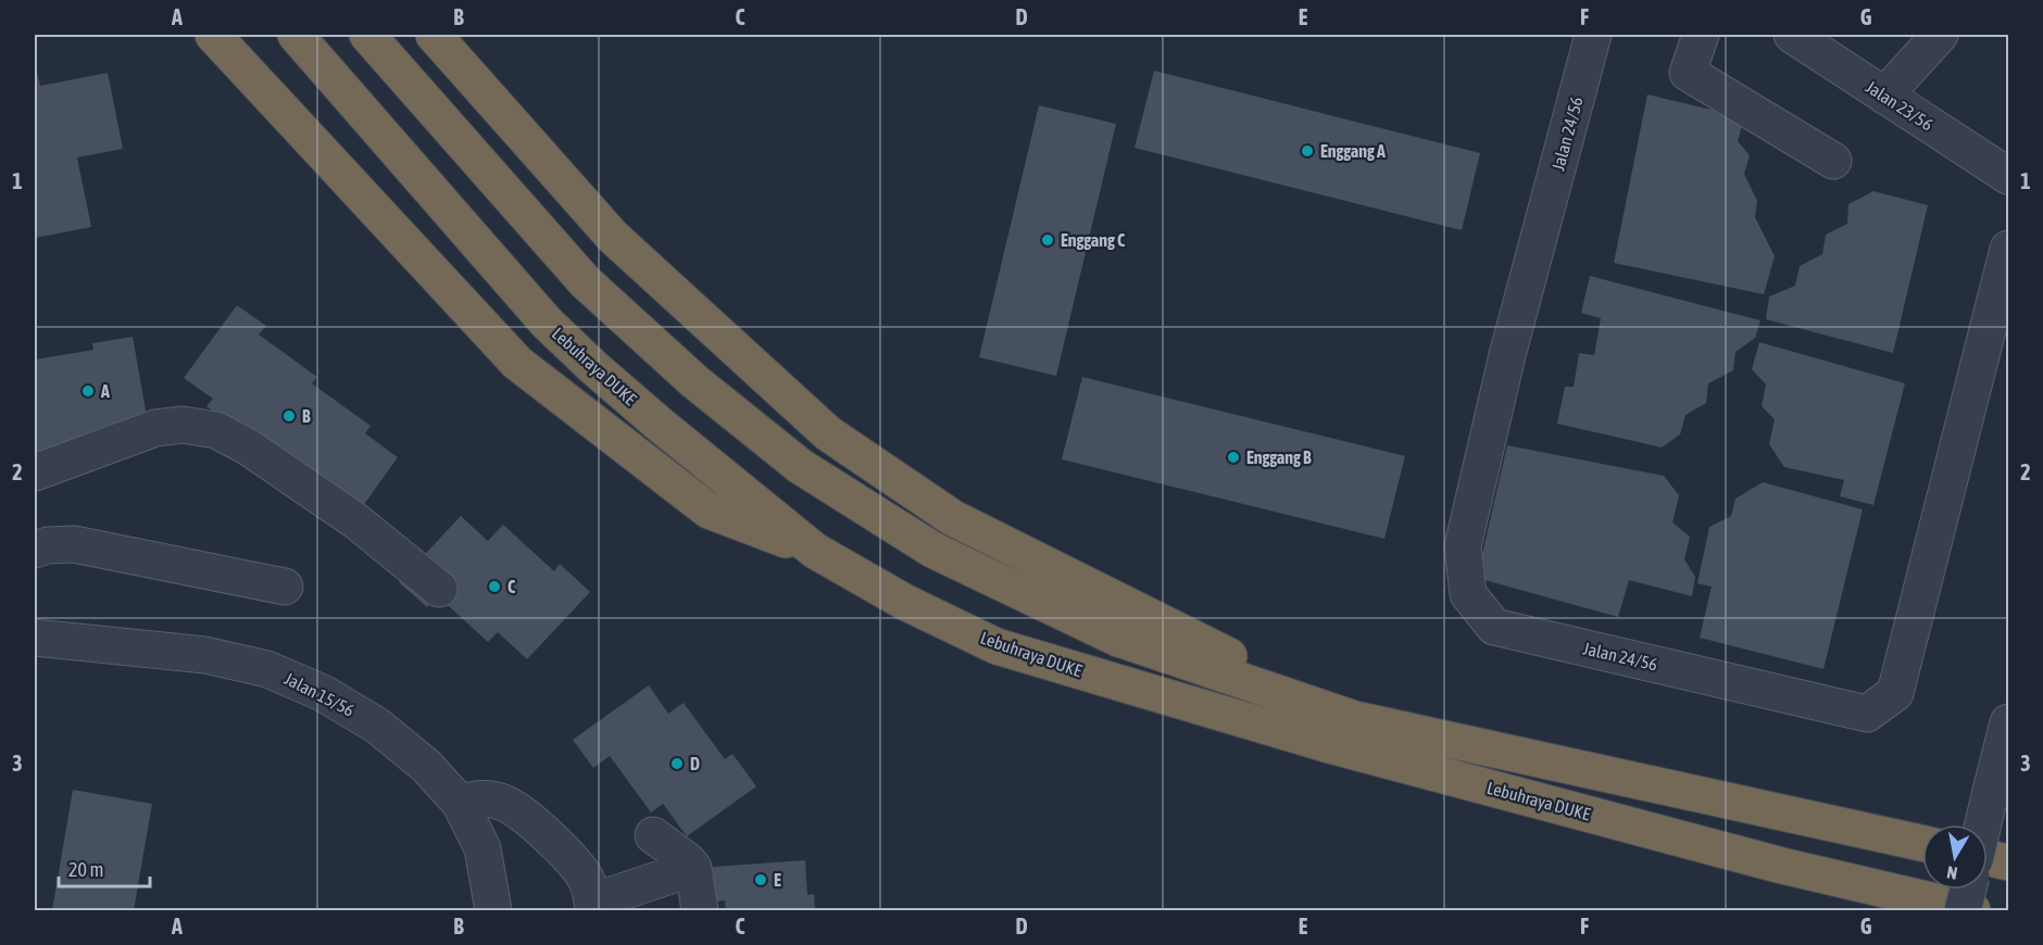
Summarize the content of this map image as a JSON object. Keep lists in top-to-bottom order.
{
  "streets": {
    "highway": ["Lebuhraya DUKE"],
    "street": ["Jalan 23/56", "Jalan 24/56", "Jalan 15/56"]
  },
  "places": [
    "Enggang A",
    "Enggang C",
    "A",
    "B",
    "Enggang B",
    "C",
    "D",
    "E"
  ],
  "scale_bar": "20 m",
  "north": "bottom",
  "grid": {
    "columns": [
      "A",
      "B",
      "C",
      "D",
      "E",
      "F",
      "G"
    ],
    "rows": ["1", "2", "3"]
  }
}
